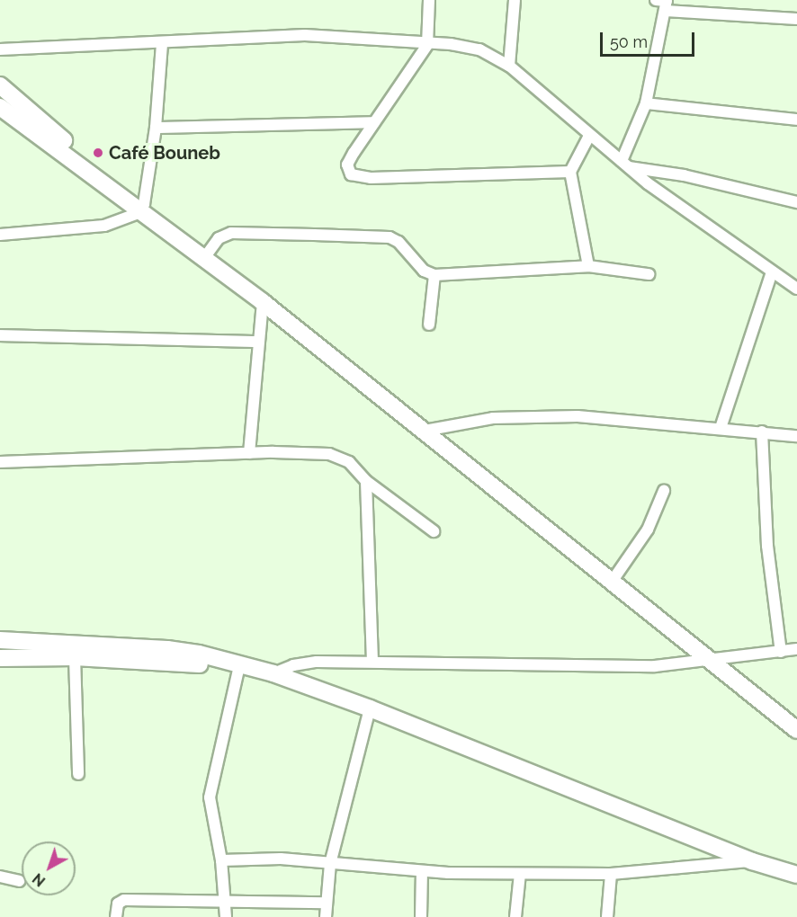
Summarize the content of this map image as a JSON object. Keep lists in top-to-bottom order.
{
  "places": ["Café Bouneb"],
  "scale_bar": "50 m",
  "north": "bottom left"
}
